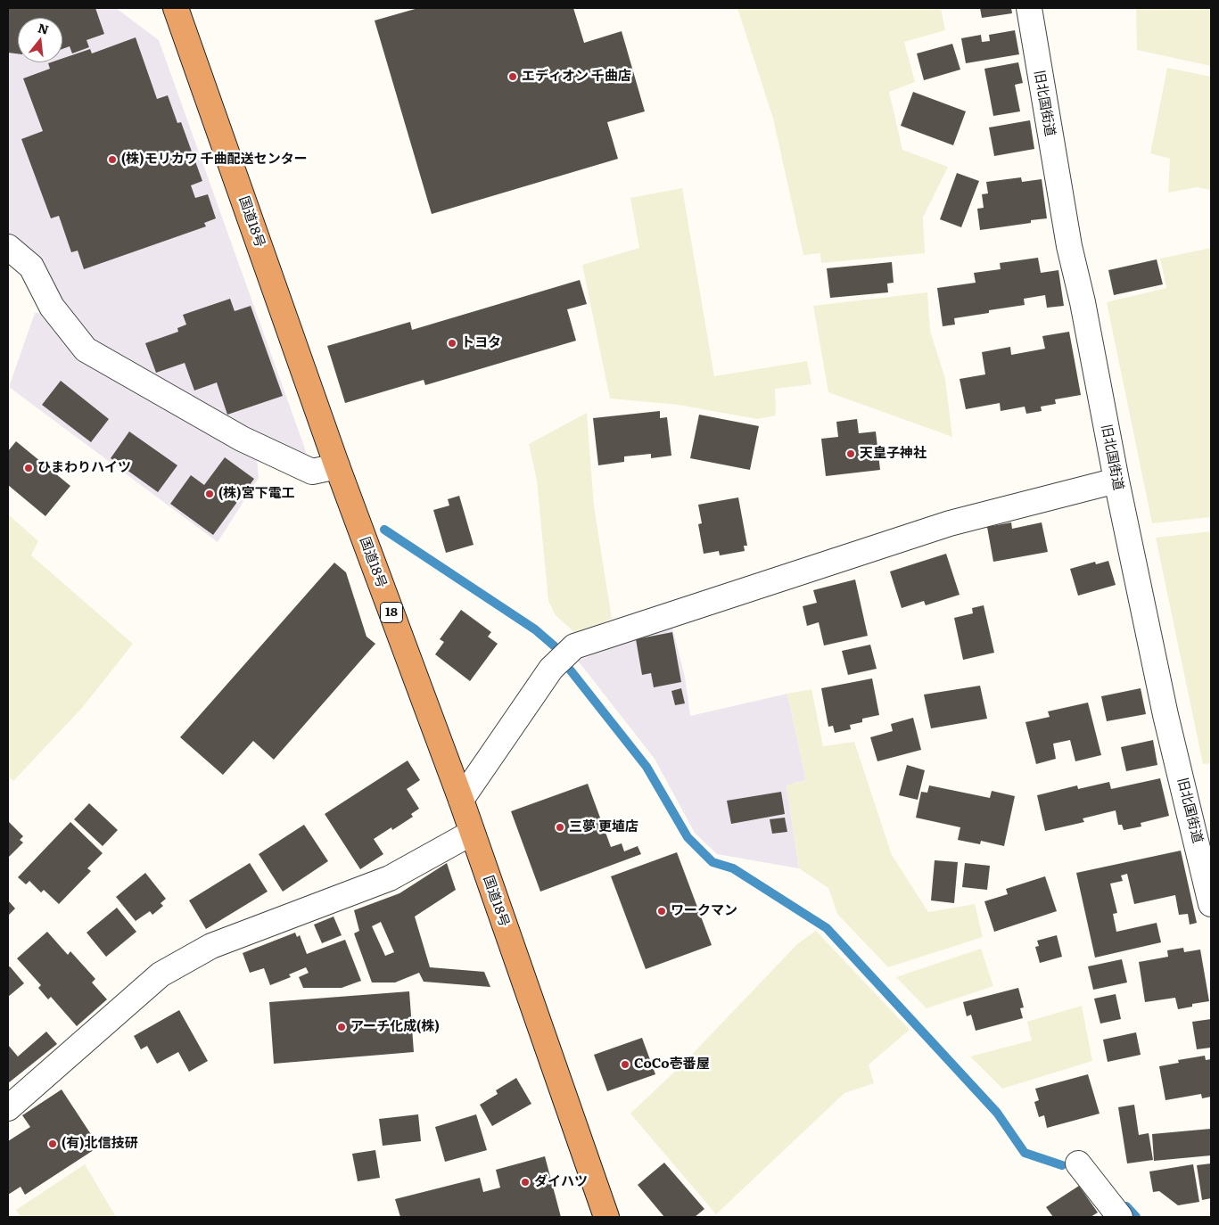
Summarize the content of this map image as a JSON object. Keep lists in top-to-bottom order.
{
  "streets": {
    "highway": ["国道18号", "18"],
    "street": ["旧北国街道"]
  },
  "places": [
    "エディオン 千曲店",
    "(株)モリカワ 千曲配送センター",
    "トヨタ",
    "天皇子神社",
    "ひまわりハイツ",
    "(株)宮下電工",
    "三夢 更埴店",
    "ワークマン",
    "アーチ化成(株)",
    "CoCo壱番屋",
    "(有)北信技研",
    "ダイハツ"
  ],
  "north": "top"
}
